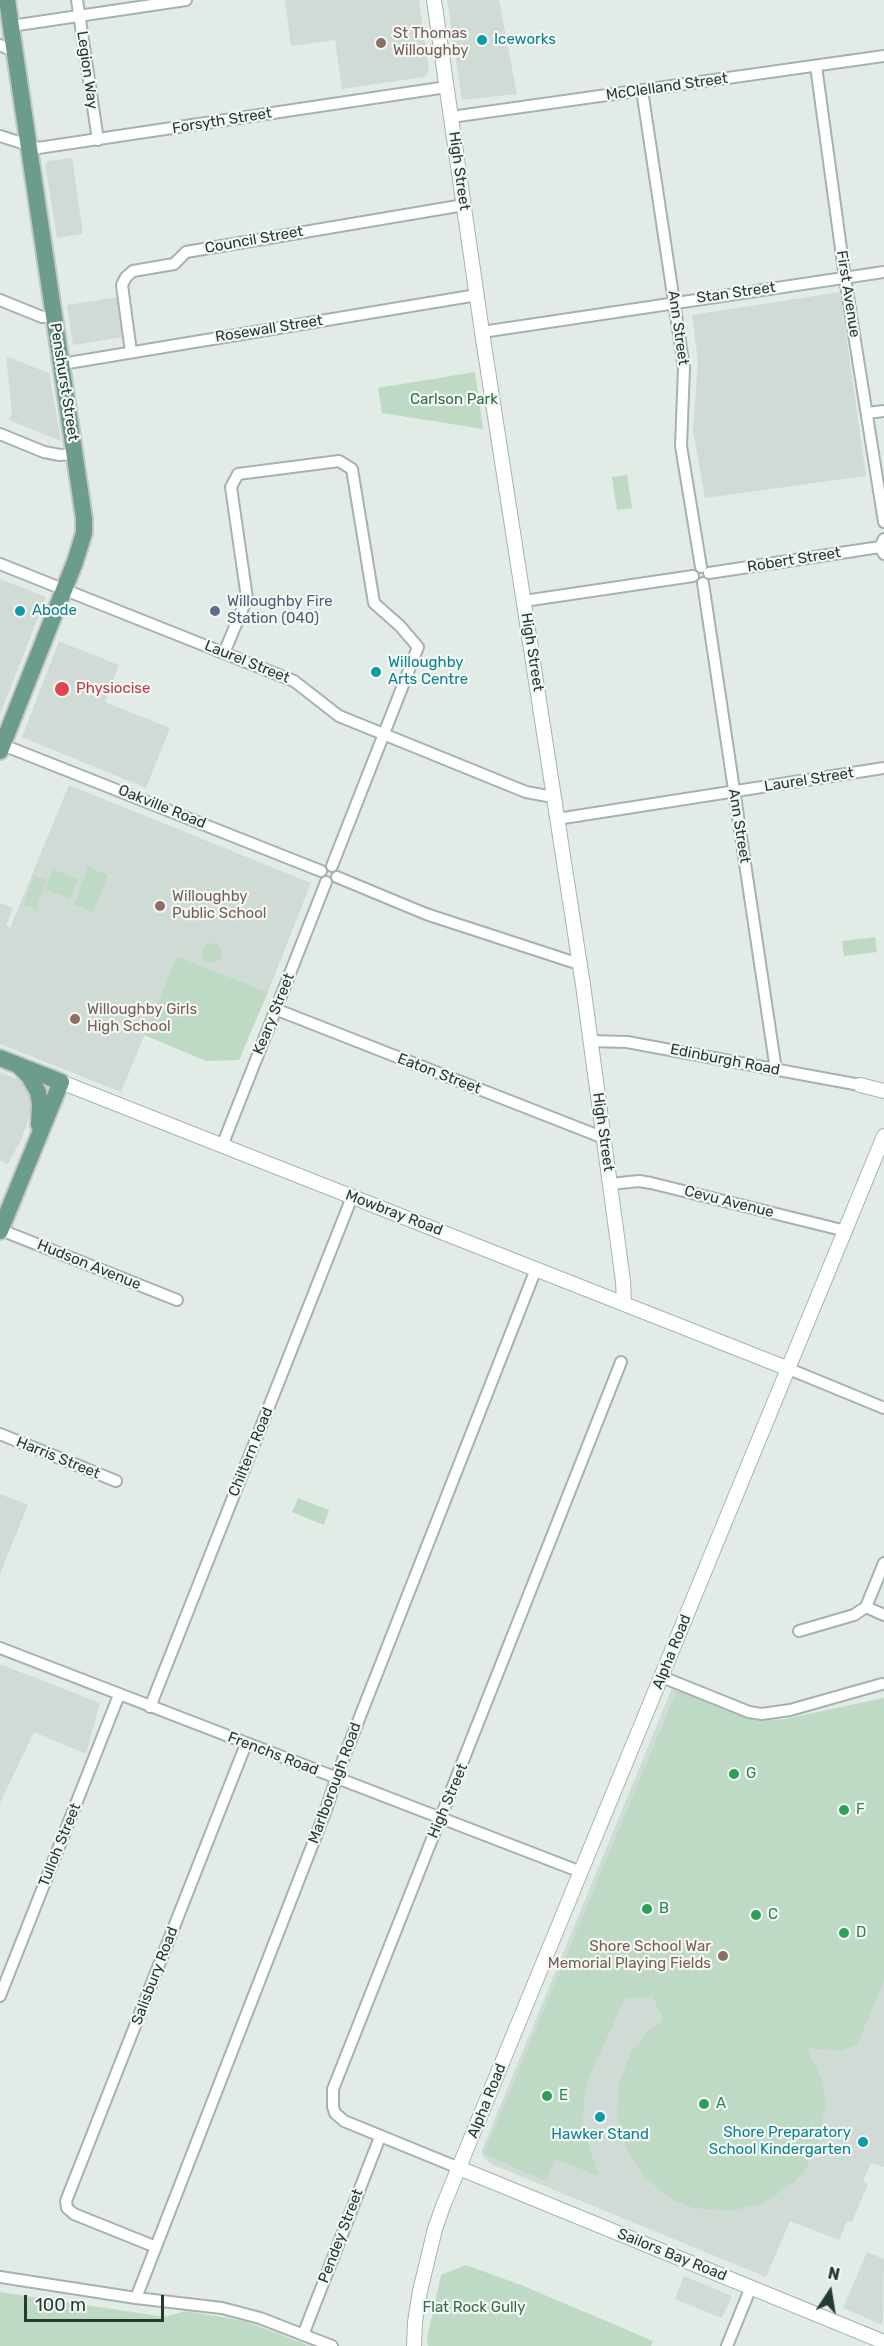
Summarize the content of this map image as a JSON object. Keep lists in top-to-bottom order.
{
  "streets": {
    "main road": [
      "High Street",
      "Penshurst Street",
      "Mowbray Road",
      "Alpha Road",
      "Sailors Bay Road"
    ],
    "street": [
      "Legion Way",
      "McClelland Street",
      "Forsyth Street",
      "Council Street",
      "Stan Street",
      "First Avenue",
      "Ann Street",
      "Rosewall Street",
      "Robert Street",
      "Laurel Street",
      "Oakville Road",
      "Keary Street",
      "Edinburgh Road",
      "Eaton Street",
      "Cevu Avenue",
      "Hudson Avenue",
      "Chiltern Road",
      "Harris Street",
      "Frenchs Road",
      "Marlborough Road",
      "Tulloh Street",
      "Salisbury Road",
      "Pendey Street"
    ]
  },
  "crossings": [
    ["Legion Way", "Forsyth Street"],
    ["McClelland Street", "High Street"],
    ["McClelland Street", "First Avenue"],
    ["McClelland Street", "Ann Street"],
    ["Forsyth Street", "High Street"],
    ["Forsyth Street", "Penshurst Street"],
    ["High Street", "Council Street"],
    ["High Street", "Stan Street"],
    ["High Street", "Rosewall Street"],
    ["High Street", "Laurel Street"],
    ["High Street", "Edinburgh Road"],
    ["High Street", "Eaton Street"],
    ["High Street", "Cevu Avenue"],
    ["High Street", "Mowbray Road"],
    ["High Street", "Alpha Road"],
    ["High Street", "Frenchs Road"],
    ["High Street", "Pendey Street"],
    ["High Street", "Sailors Bay Road"],
    ["Council Street", "Rosewall Street"],
    ["Stan Street", "First Avenue"],
    ["Stan Street", "Ann Street"],
    ["Ann Street", "Robert Street"],
    ["Ann Street", "Laurel Street"],
    ["Ann Street", "Edinburgh Road"],
    ["Rosewall Street", "Penshurst Street"],
    ["Penshurst Street", "Laurel Street"],
    ["Penshurst Street", "Oakville Road"],
    ["Oakville Road", "Keary Street"],
    ["Keary Street", "Eaton Street"],
    ["Keary Street", "Mowbray Road"],
    ["Cevu Avenue", "Alpha Road"],
    ["Mowbray Road", "Chiltern Road"],
    ["Mowbray Road", "Alpha Road"],
    ["Mowbray Road", "Marlborough Road"],
    ["Chiltern Road", "Frenchs Road"],
    ["Alpha Road", "Frenchs Road"],
    ["Alpha Road", "Sailors Bay Road"],
    ["Frenchs Road", "Marlborough Road"],
    ["Frenchs Road", "Tulloh Street"],
    ["Frenchs Road", "Salisbury Road"],
    ["Marlborough Road", "Salisbury Road"]
  ],
  "parks": ["Carlson Park", "Flat Rock Gully"],
  "places": [
    "Iceworks",
    "St Thomas Willoughby",
    "Abode",
    "Willoughby Fire Station (040)",
    "Willoughby Arts Centre",
    "Physiocise",
    "Willoughby Public School",
    "Willoughby Girls High School",
    "G",
    "F",
    "B",
    "C",
    "D",
    "Shore School War Memorial Playing Fields",
    "E",
    "A",
    "Hawker Stand",
    "Shore Preparatory School Kindergarten"
  ],
  "scale_bar": "100 m",
  "north": "top"
}
